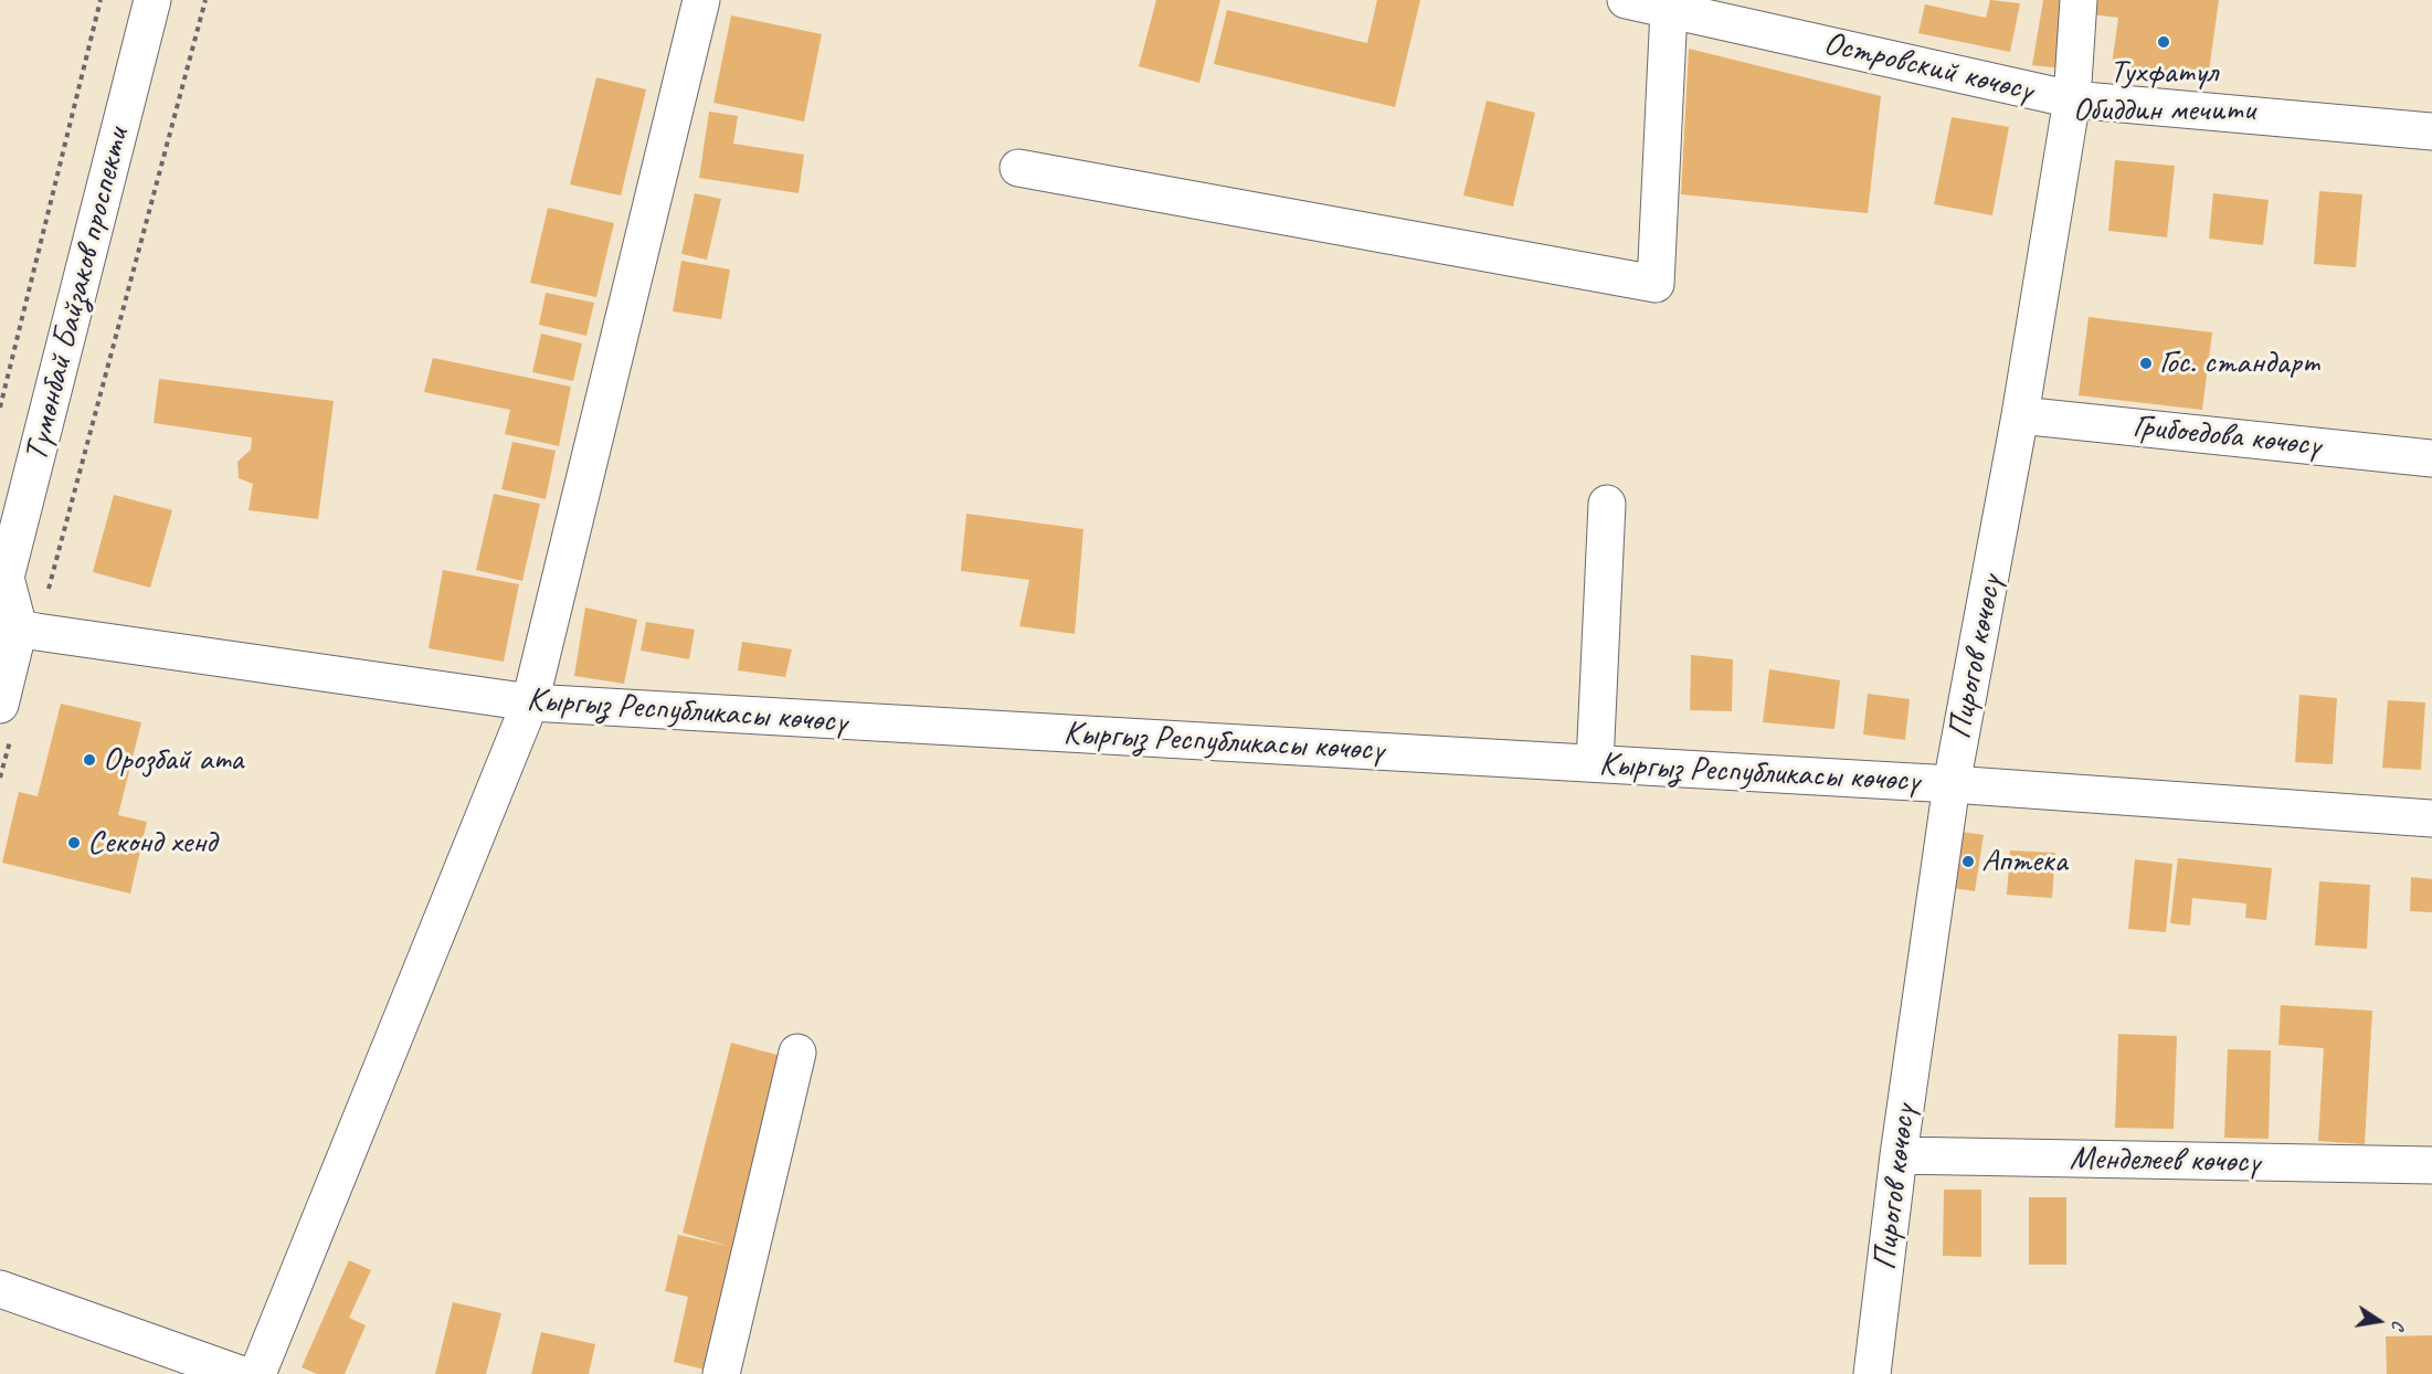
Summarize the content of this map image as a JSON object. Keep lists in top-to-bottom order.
{
  "streets": {
    "main road": [
      "Островский көчөсү",
      "Түмөнбай Байзаков проспекти",
      "Грибоедова көчөсү",
      "Пирогов көчөсү",
      "Кыргыз Республикасы көчөсү",
      "Менделеев көчөсү"
    ]
  },
  "crossings": [
    ["Островский көчөсү", "Пирогов көчөсү"],
    ["Грибоедова көчөсү", "Пирогов көчөсү"],
    ["Пирогов көчөсү", "Кыргыз Республикасы көчөсү"],
    ["Пирогов көчөсү", "Менделеев көчөсү"]
  ],
  "places": [
    "Тухфатул Обиддин мечити",
    "Гос. стандарт",
    "Орозбай ата",
    "Секонд хенд",
    "Аптека"
  ],
  "north": "right"
}
